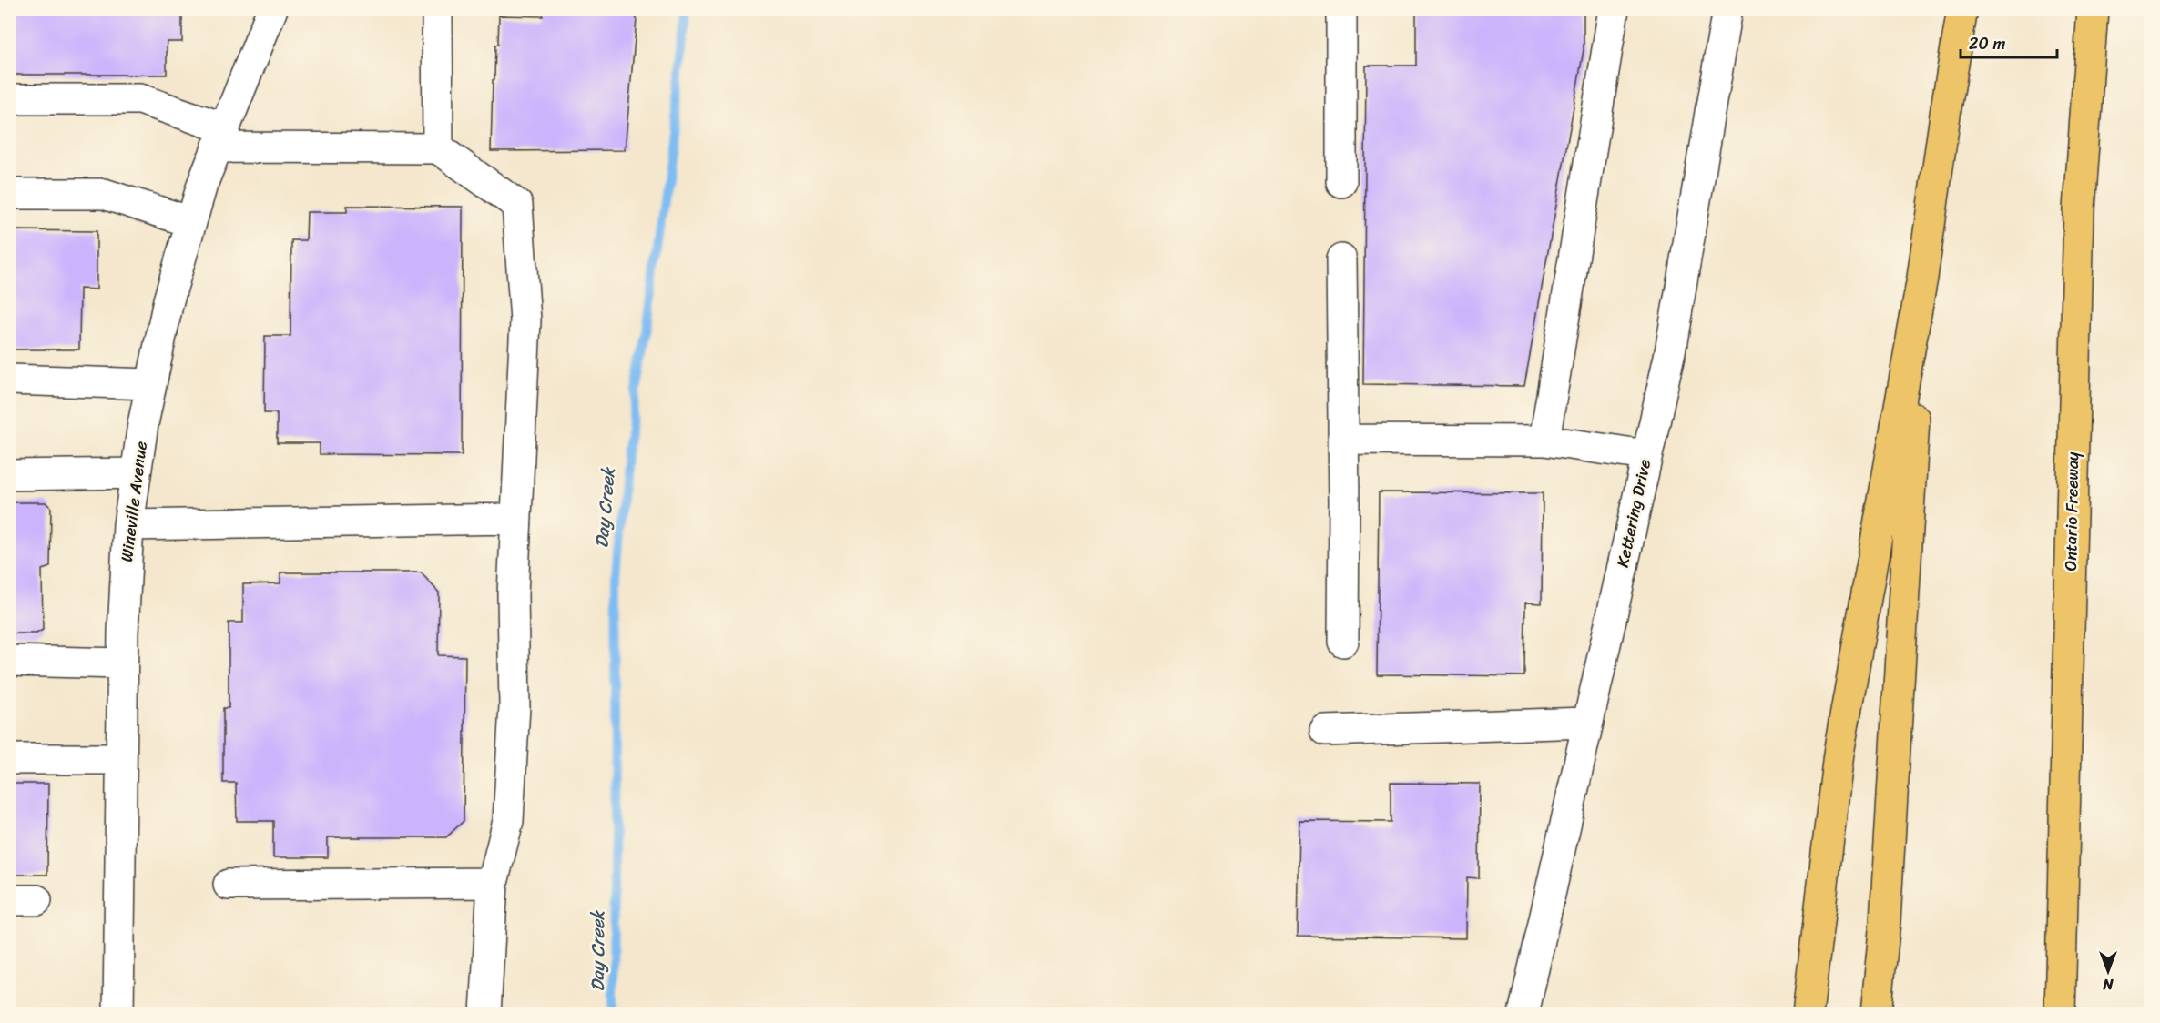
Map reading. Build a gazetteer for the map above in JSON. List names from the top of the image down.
{
  "streets": {
    "highway": ["Ontario Freeway"],
    "street": ["Wineville Avenue", "Kettering Drive"]
  },
  "water": ["Day Creek"],
  "scale_bar": "20 m",
  "north": "bottom"
}
